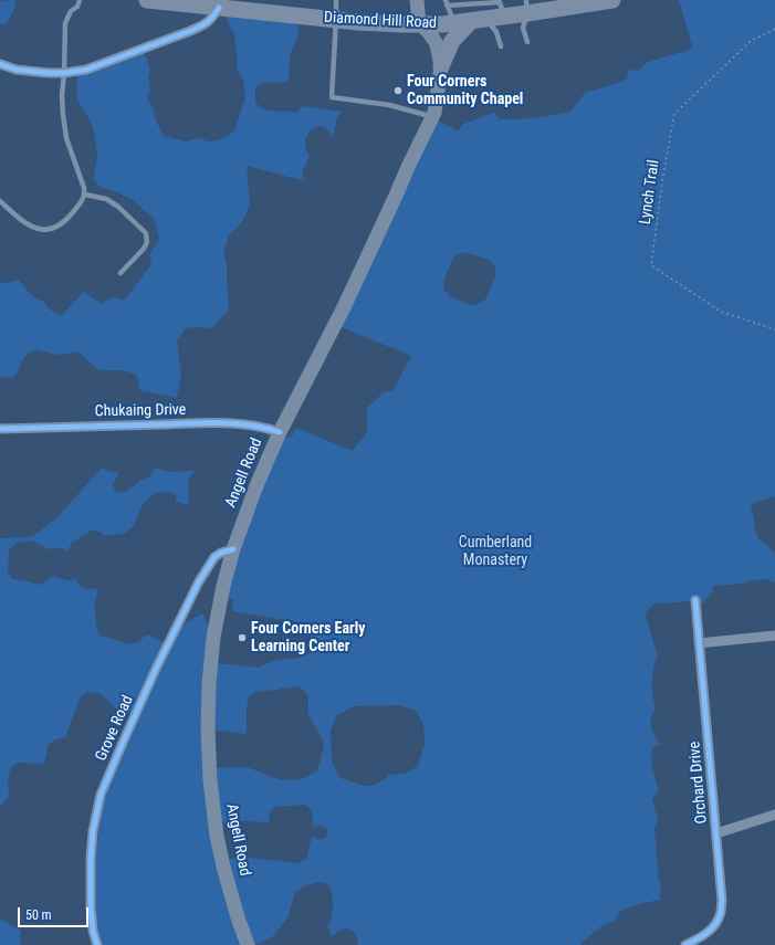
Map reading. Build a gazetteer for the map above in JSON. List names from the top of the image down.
{
  "streets": {
    "main road": ["Diamond Hill Road", "Angell Road"],
    "street": ["Chukaing Drive", "Grove Road", "Orchard Drive"],
    "path": ["Lynch Trail"]
  },
  "crossings": [
    ["Diamond Hill Road", "Angell Road"],
    ["Chukaing Drive", "Angell Road"],
    ["Angell Road", "Grove Road"]
  ],
  "parks": ["Cumberland Monastery"],
  "places": ["Four Corners Community Chapel", "Four Corners Early Learning Center"],
  "scale_bar": "50 m"
}
